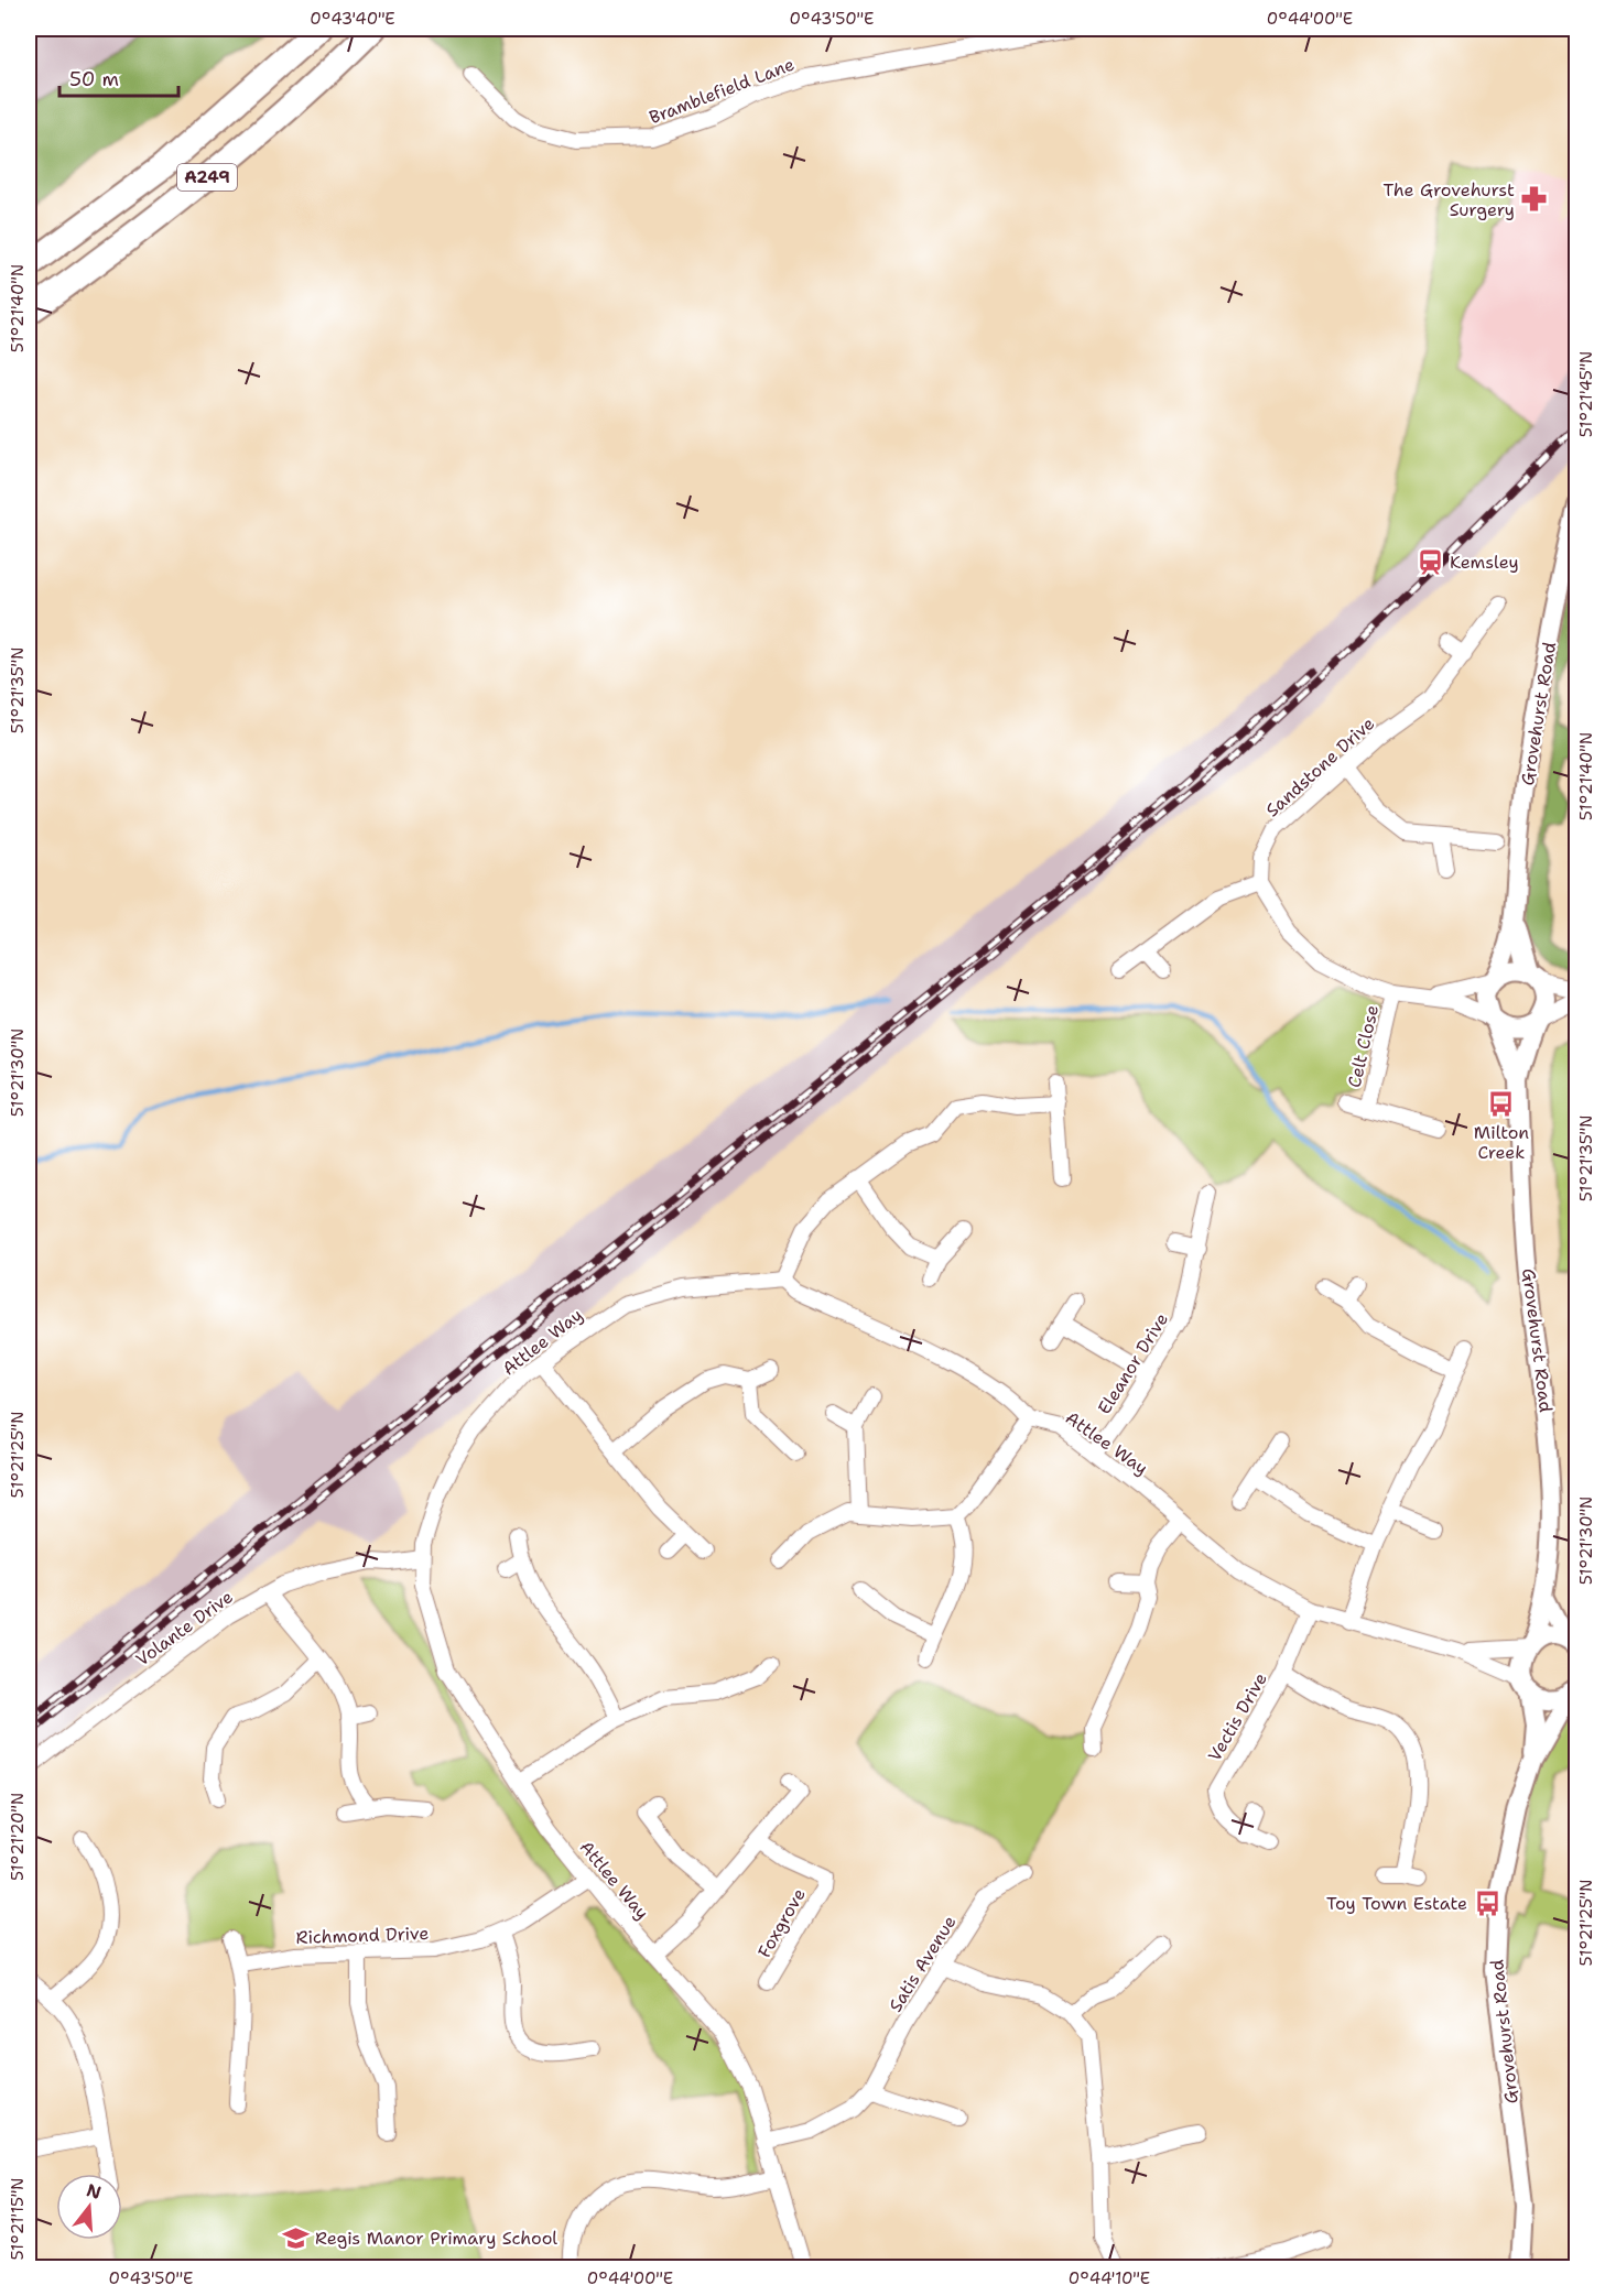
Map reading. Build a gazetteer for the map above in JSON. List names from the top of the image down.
{
  "streets": {
    "highway": ["A249"],
    "street": [
      "Bramblefield Lane",
      "Grovehurst Road",
      "Sandstone Drive",
      "Celt Close",
      "Attlee Way",
      "Eleanor Drive",
      "Volante Drive",
      "Vectis Drive",
      "Foxgrove",
      "Richmond Drive",
      "Satis Avenue"
    ]
  },
  "crossings": [
    ["Grovehurst Road", "Attlee Way"],
    ["Attlee Way", "Eleanor Drive"],
    ["Attlee Way", "Volante Drive"],
    ["Attlee Way", "Vectis Drive"],
    ["Attlee Way", "Richmond Drive"],
    ["Attlee Way", "Satis Avenue"]
  ],
  "places": {
    "pharmacy": ["The Grovehurst Surgery"],
    "station": ["Kemsley"],
    "bus stop": ["Milton Creek", "Toy Town Estate"],
    "school or university": ["Regis Manor Primary School"]
  },
  "scale_bar": "50 m",
  "north": "top",
  "coordinates": [
    "0°43'40\"E",
    "0°43'50\"E",
    "0°44'00\"E",
    "51°21'40\"N",
    "51°21'45\"N",
    "51°21'35\"N",
    "51°21'30\"N",
    "51°21'25\"N",
    "51°21'20\"N",
    "51°21'15\"N",
    "0°44'10\"E"
  ]
}
